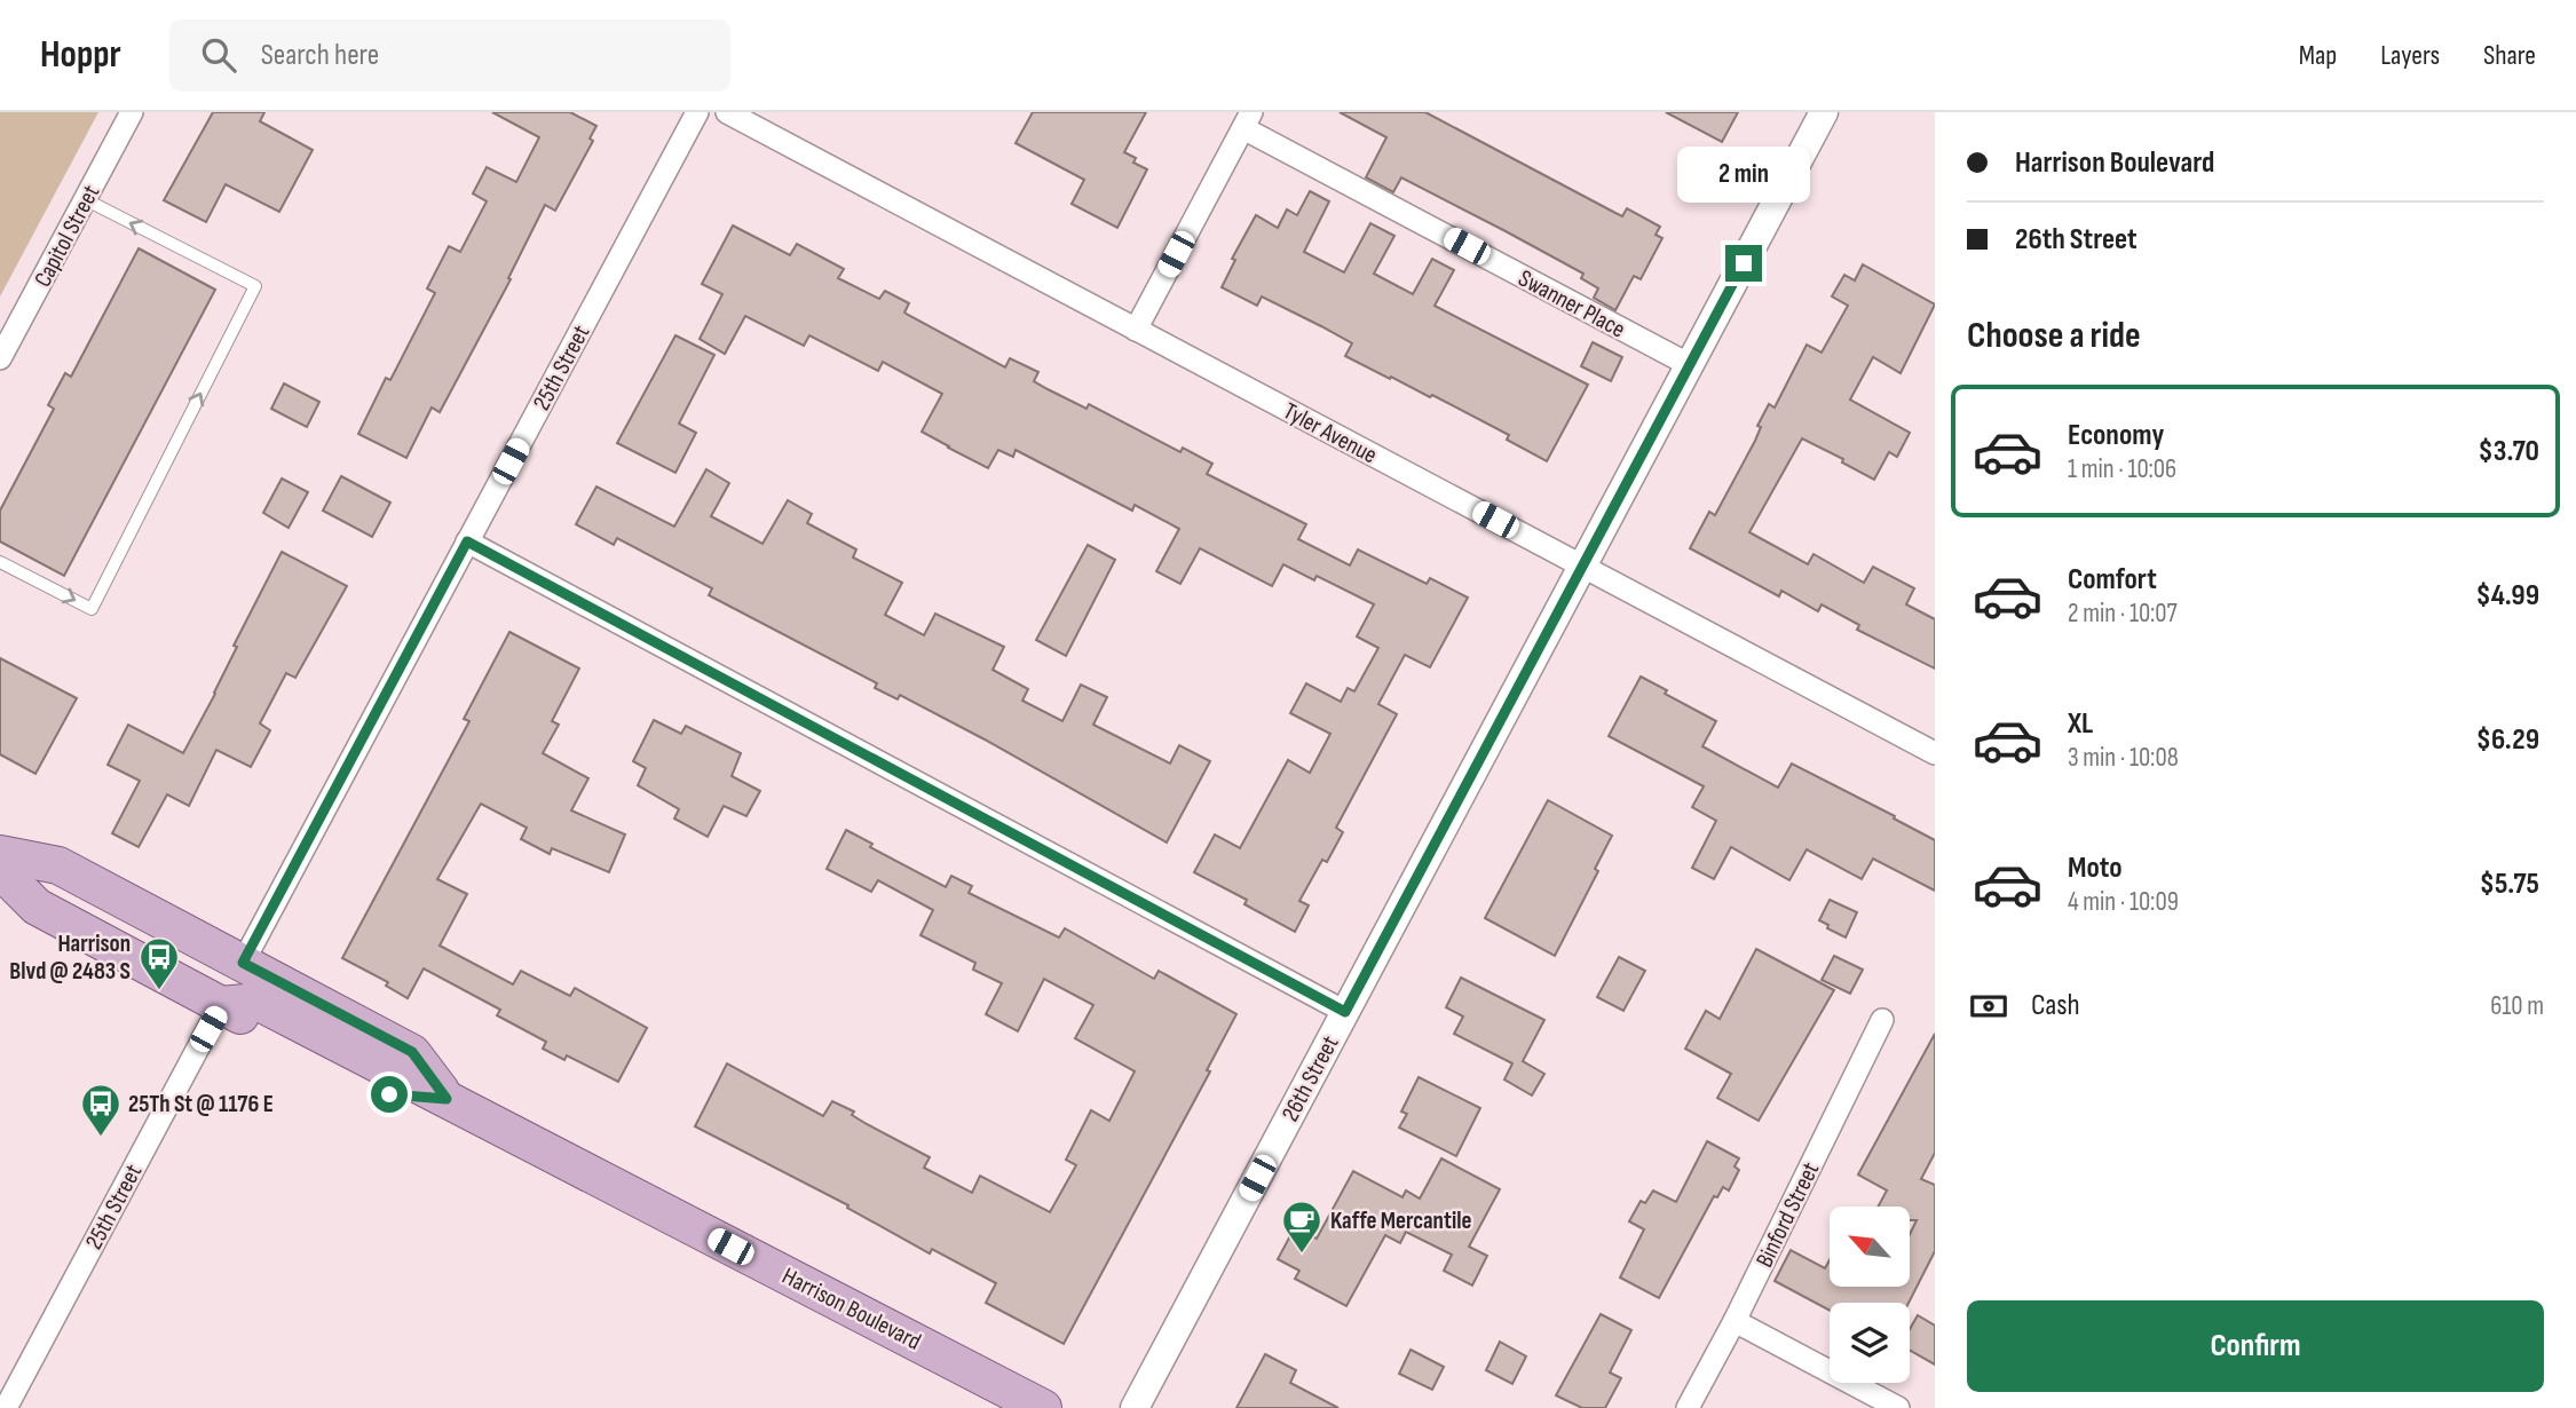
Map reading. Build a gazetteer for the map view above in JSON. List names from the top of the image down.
{
  "streets": {
    "main road": ["Harrison Boulevard"],
    "street": [
      "Capitol Street",
      "Swanner Place",
      "25th Street",
      "Tyler Avenue",
      "26th Street",
      "Binford Street"
    ]
  },
  "crossings": [
    ["Swanner Place", "26th Street"],
    ["25th Street", "Harrison Boulevard"],
    ["Tyler Avenue", "26th Street"]
  ],
  "places": {
    "bus stop": ["Harrison Blvd @ 2483 S", "25Th St @ 1176 E"],
    "cafe": ["Kaffe Mercantile"]
  },
  "north": "top left",
  "page": {
    "header": "Hoppr",
    "search": "Search here",
    "nav": ["Map", "Layers", "Share"],
    "banner": ["Harrison Boulevard", "26th Street"],
    "bubble": "2 min",
    "heading": "Choose a ride",
    "list": [
      {
        "name": "Economy",
        "note": "1 min · 10:06",
        "value": "$3.70"
      },
      {
        "name": "Comfort",
        "note": "2 min · 10:07",
        "value": "$4.99"
      },
      {
        "name": "XL",
        "note": "3 min · 10:08",
        "value": "$6.29"
      },
      {
        "name": "Moto",
        "note": "4 min · 10:09",
        "value": "$5.75"
      }
    ],
    "pay": ["Cash", "610 m"],
    "buttons": "Confirm"
  }
}
